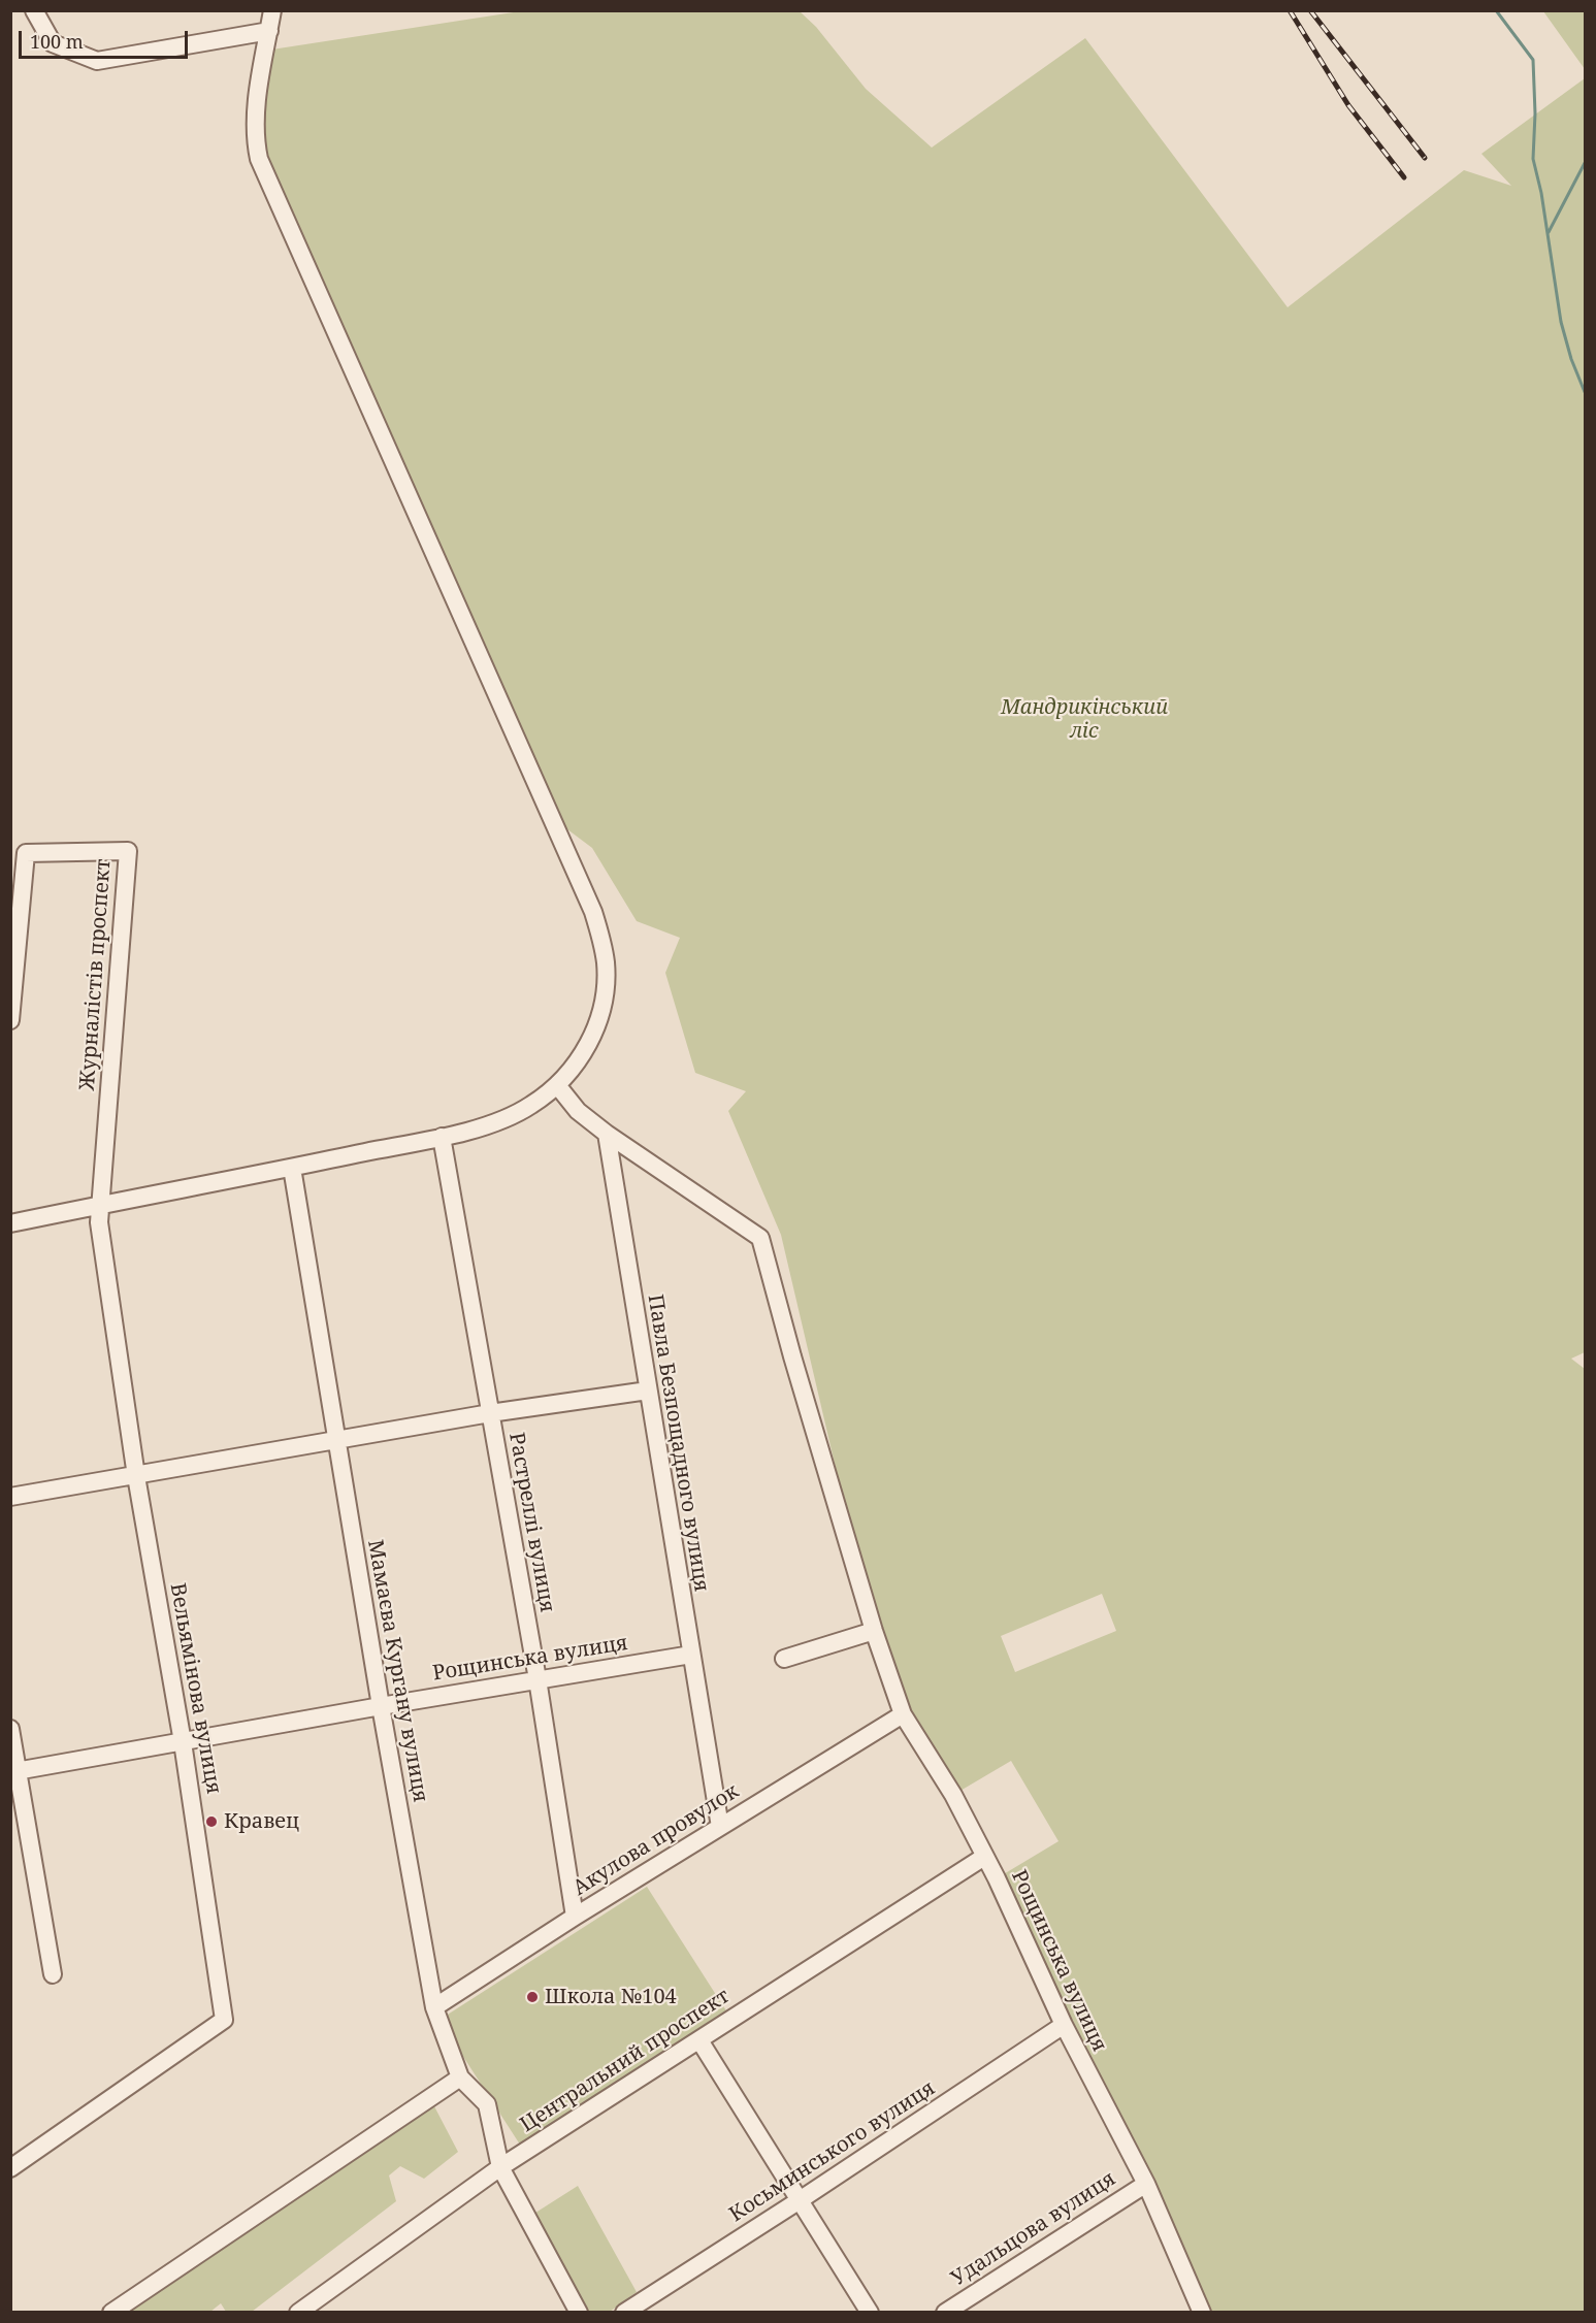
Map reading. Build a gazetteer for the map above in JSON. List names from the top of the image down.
{
  "streets": {
    "street": [
      "Журналістів проспект",
      "Павла Безпощадного вулиця",
      "Растреллі вулиця",
      "Рощинська вулиця",
      "Мамаєва Кургану вулиця",
      "Вельямінова вулиця",
      "Акулова провулок",
      "Центральний проспект",
      "Косьминського вулиця",
      "Удальцова вулиця"
    ]
  },
  "crossings": [
    ["Журналістів проспект", "Вельямінова вулиця"],
    ["Павла Безпощадного вулиця", "Рощинська вулиця"],
    ["Павла Безпощадного вулиця", "Акулова провулок"],
    ["Растреллі вулиця", "Рощинська вулиця"],
    ["Растреллі вулиця", "Акулова провулок"],
    ["Рощинська вулиця", "Мамаєва Кургану вулиця"],
    ["Рощинська вулиця", "Вельямінова вулиця"],
    ["Рощинська вулиця", "Акулова провулок"],
    ["Рощинська вулиця", "Центральний проспект"],
    ["Рощинська вулиця", "Косьминського вулиця"],
    ["Рощинська вулиця", "Удальцова вулиця"],
    ["Мамаєва Кургану вулиця", "Акулова провулок"],
    ["Мамаєва Кургану вулиця", "Центральний проспект"]
  ],
  "parks": ["Мандрикінський ліс"],
  "places": ["Кравец", "Школа №104"],
  "scale_bar": "100 m"
}
